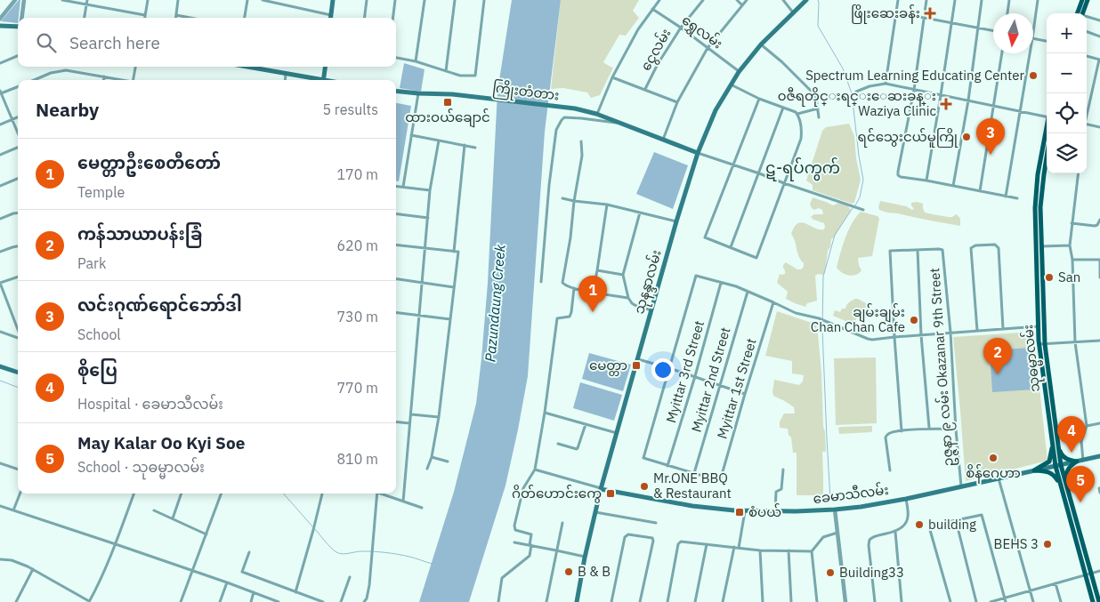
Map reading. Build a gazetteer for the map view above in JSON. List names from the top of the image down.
{
  "streets": {
    "main road": [
      "ကြိုးတံတား",
      "သုနန္ဒာလမ်း",
      "သုဓမ္မာလမ်း",
      "ခေမာသီလမ်း"
    ],
    "street": [
      "ရွှေလမ်း",
      "ငွေလမ်း",
      "ဥဇ္ဇနာ ၉ လမ်း Okazanar 9th Street",
      "Myittar 3rd Street",
      "Myittar 2nd Street",
      "Myittar 1st Street"
    ]
  },
  "crossings": [
    ["ရွှေလမ်း", "ငွေလမ်း"],
    ["ရွှေလမ်း", "သုနန္ဒာလမ်း"],
    ["ကြိုးတံတား", "သုနန္ဒာလမ်း"],
    ["သုနန္ဒာလမ်း", "ခေမာသီလမ်း"],
    ["သုဓမ္မာလမ်း", "ခေမာသီလမ်း"],
    ["ဥဇ္ဇနာ ၉ လမ်း Okazanar 9th Street", "ခေမာသီလမ်း"],
    ["Myittar 2nd Street", "Myittar 1st Street"]
  ],
  "districts": ["ဋ-ရပ်ကွက်"],
  "water": ["Pazundaung Creek"],
  "places": {
    "health": ["ဖြိုးဆေးခန်း", "၀ဇီရတိုင္းရင္းေဆးခန္း Waziya Clinic"],
    "other": [
      "Spectrum Learning Educating Center",
      "ရင်သွေးငယ်မူကြို",
      "San",
      "ချမ်းချမ်း Chan Chan Cafe",
      "စိန်ဂေဟာ",
      "Mr.ONE BBQ & Restaurant",
      "building",
      "BEHS 3",
      "B & B",
      "Building33"
    ],
    "transit": [
      "ထားဝယ်ချောင်",
      "မေတ္တာ",
      "ဂိတ်ဟောင်းကွေ",
      "စံပယ်"
    ]
  },
  "north": "bottom",
  "page": {
    "map_buttons": ["+", "−"],
    "search": "Search here",
    "heading": ["Nearby", "5 results"],
    "pins": [
      "3",
      "1",
      "2",
      "4",
      "5"
    ],
    "list": [
      {
        "mark": "1",
        "name": "မေတ္တာဦးစေတီတော်",
        "note": "Temple",
        "value": "170 m"
      },
      {
        "mark": "2",
        "name": "ကန်သာယာပန်းခြံ",
        "note": "Park",
        "value": "620 m"
      },
      {
        "mark": "3",
        "name": "လင်းဂုဏ်ရောင်ဘော်ဒါ",
        "note": "School",
        "value": "730 m"
      },
      {
        "mark": "4",
        "name": "စိုပြေ",
        "note": "Hospital · ခေမာသီလမ်း",
        "value": "770 m"
      },
      {
        "mark": "5",
        "name": "May Kalar Oo Kyi Soe",
        "note": "School · သုဓမ္မာလမ်း",
        "value": "810 m"
      }
    ]
  }
}
